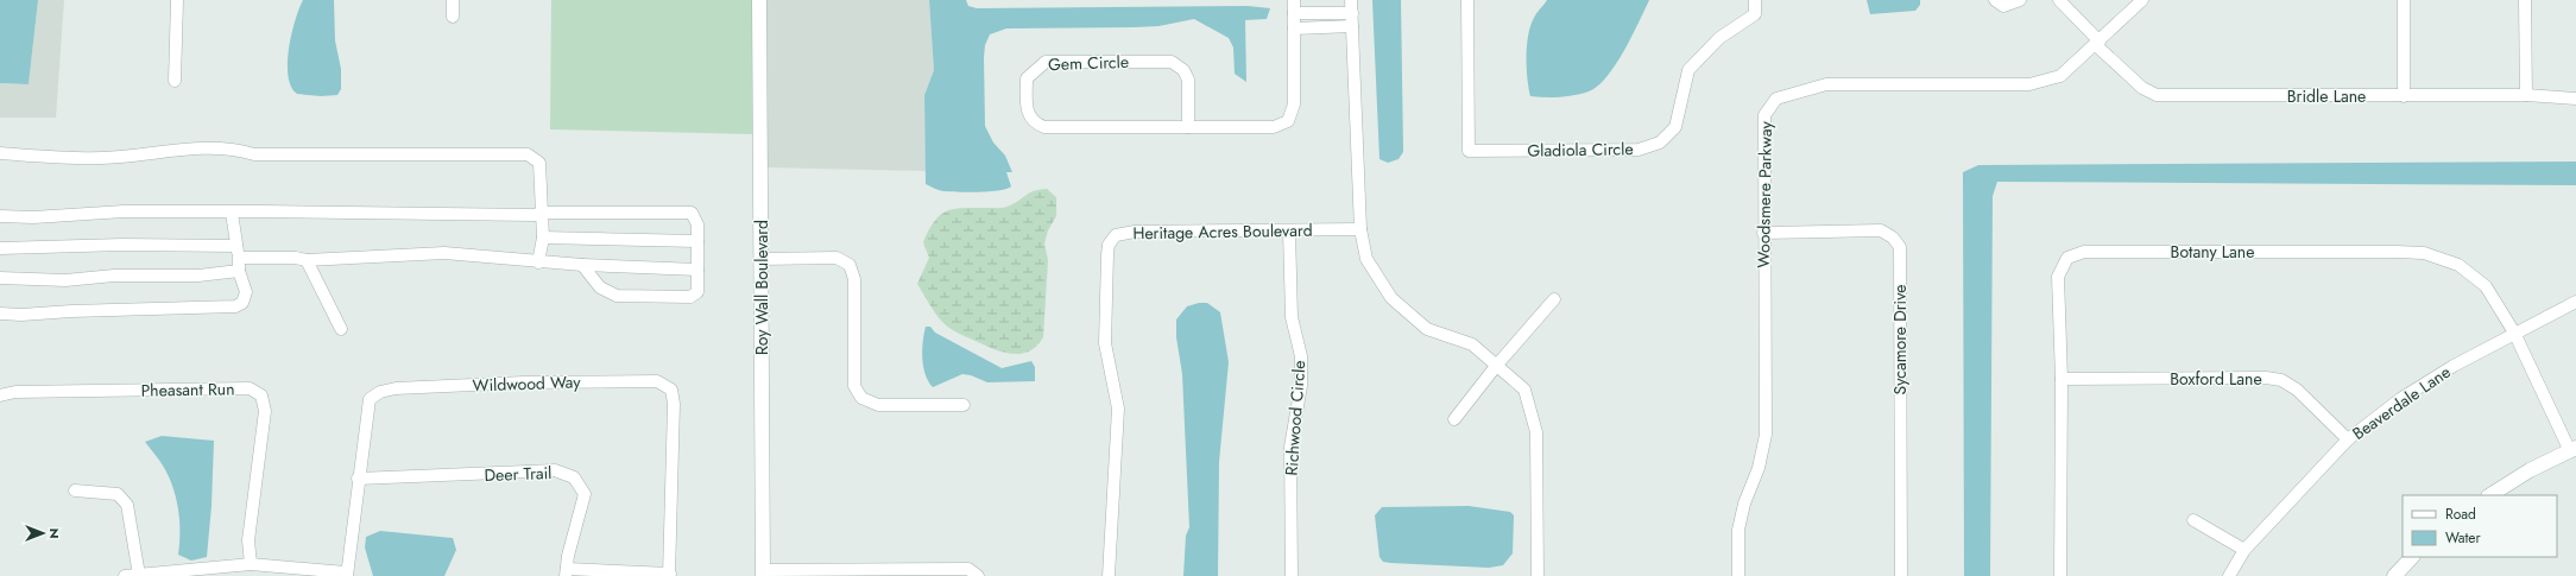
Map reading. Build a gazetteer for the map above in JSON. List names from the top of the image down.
{
  "streets": {
    "street": [
      "Gem Circle",
      "Bridle Lane",
      "Gladiola Circle",
      "Woodsmere Parkway",
      "Heritage Acres Boulevard",
      "Botany Lane",
      "Roy Wall Boulevard",
      "Sycamore Drive",
      "Boxford Lane",
      "Wildwood Way",
      "Pheasant Run",
      "Beaverdale Lane",
      "Richwood Circle",
      "Deer Trail"
    ]
  },
  "crossings": [
    ["Bridle Lane", "Woodsmere Parkway"],
    ["Woodsmere Parkway", "Sycamore Drive"],
    ["Heritage Acres Boulevard", "Richwood Circle"],
    ["Botany Lane", "Boxford Lane"],
    ["Botany Lane", "Beaverdale Lane"],
    ["Boxford Lane", "Beaverdale Lane"],
    ["Wildwood Way", "Deer Trail"]
  ],
  "legend": ["Road", "Water"],
  "north": "right"
}
